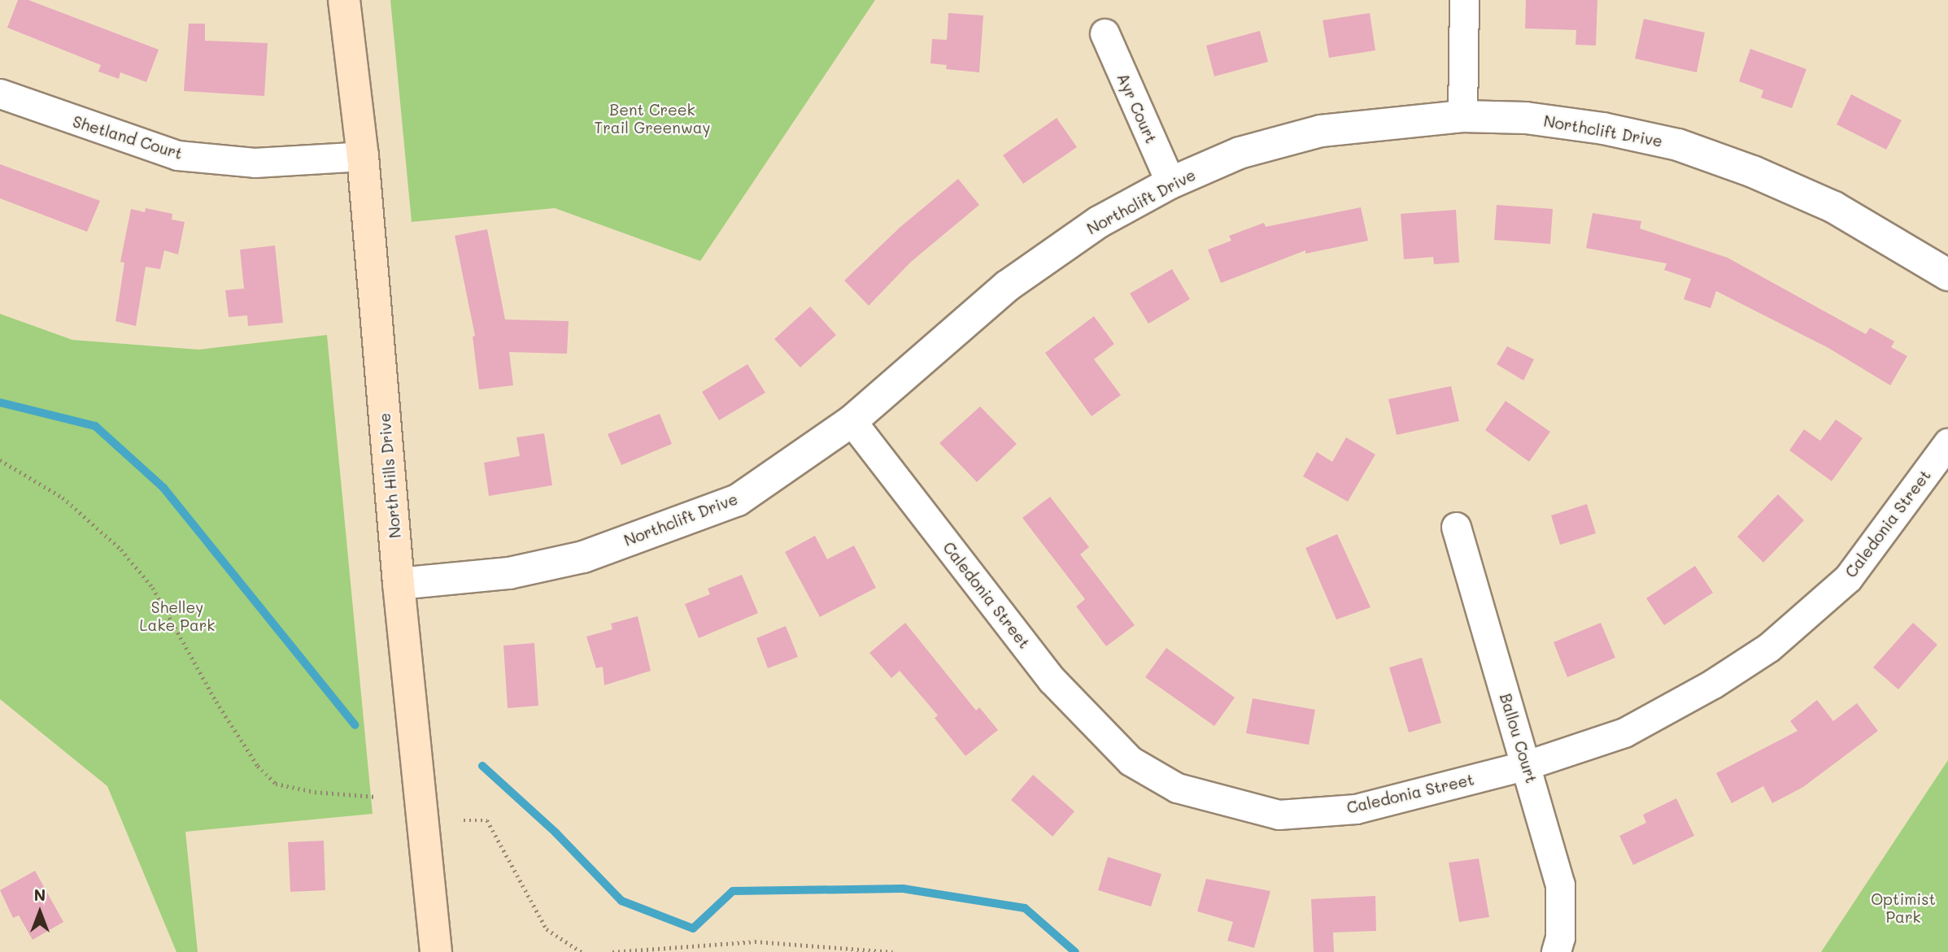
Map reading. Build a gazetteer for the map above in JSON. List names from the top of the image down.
{
  "streets": {
    "main road": ["North Hills Drive"],
    "street": [
      "Ayr Court",
      "Northclift Drive",
      "Shetland Court",
      "Caledonia Street",
      "Ballou Court"
    ]
  },
  "crossings": [
    ["Ayr Court", "Northclift Drive"],
    ["Northclift Drive", "North Hills Drive"],
    ["Northclift Drive", "Caledonia Street"],
    ["Shetland Court", "North Hills Drive"],
    ["Caledonia Street", "Ballou Court"]
  ],
  "parks": ["Bent Creek Trail Greenway", "Shelley Lake Park", "Optimist Park"],
  "north": "top"
}
